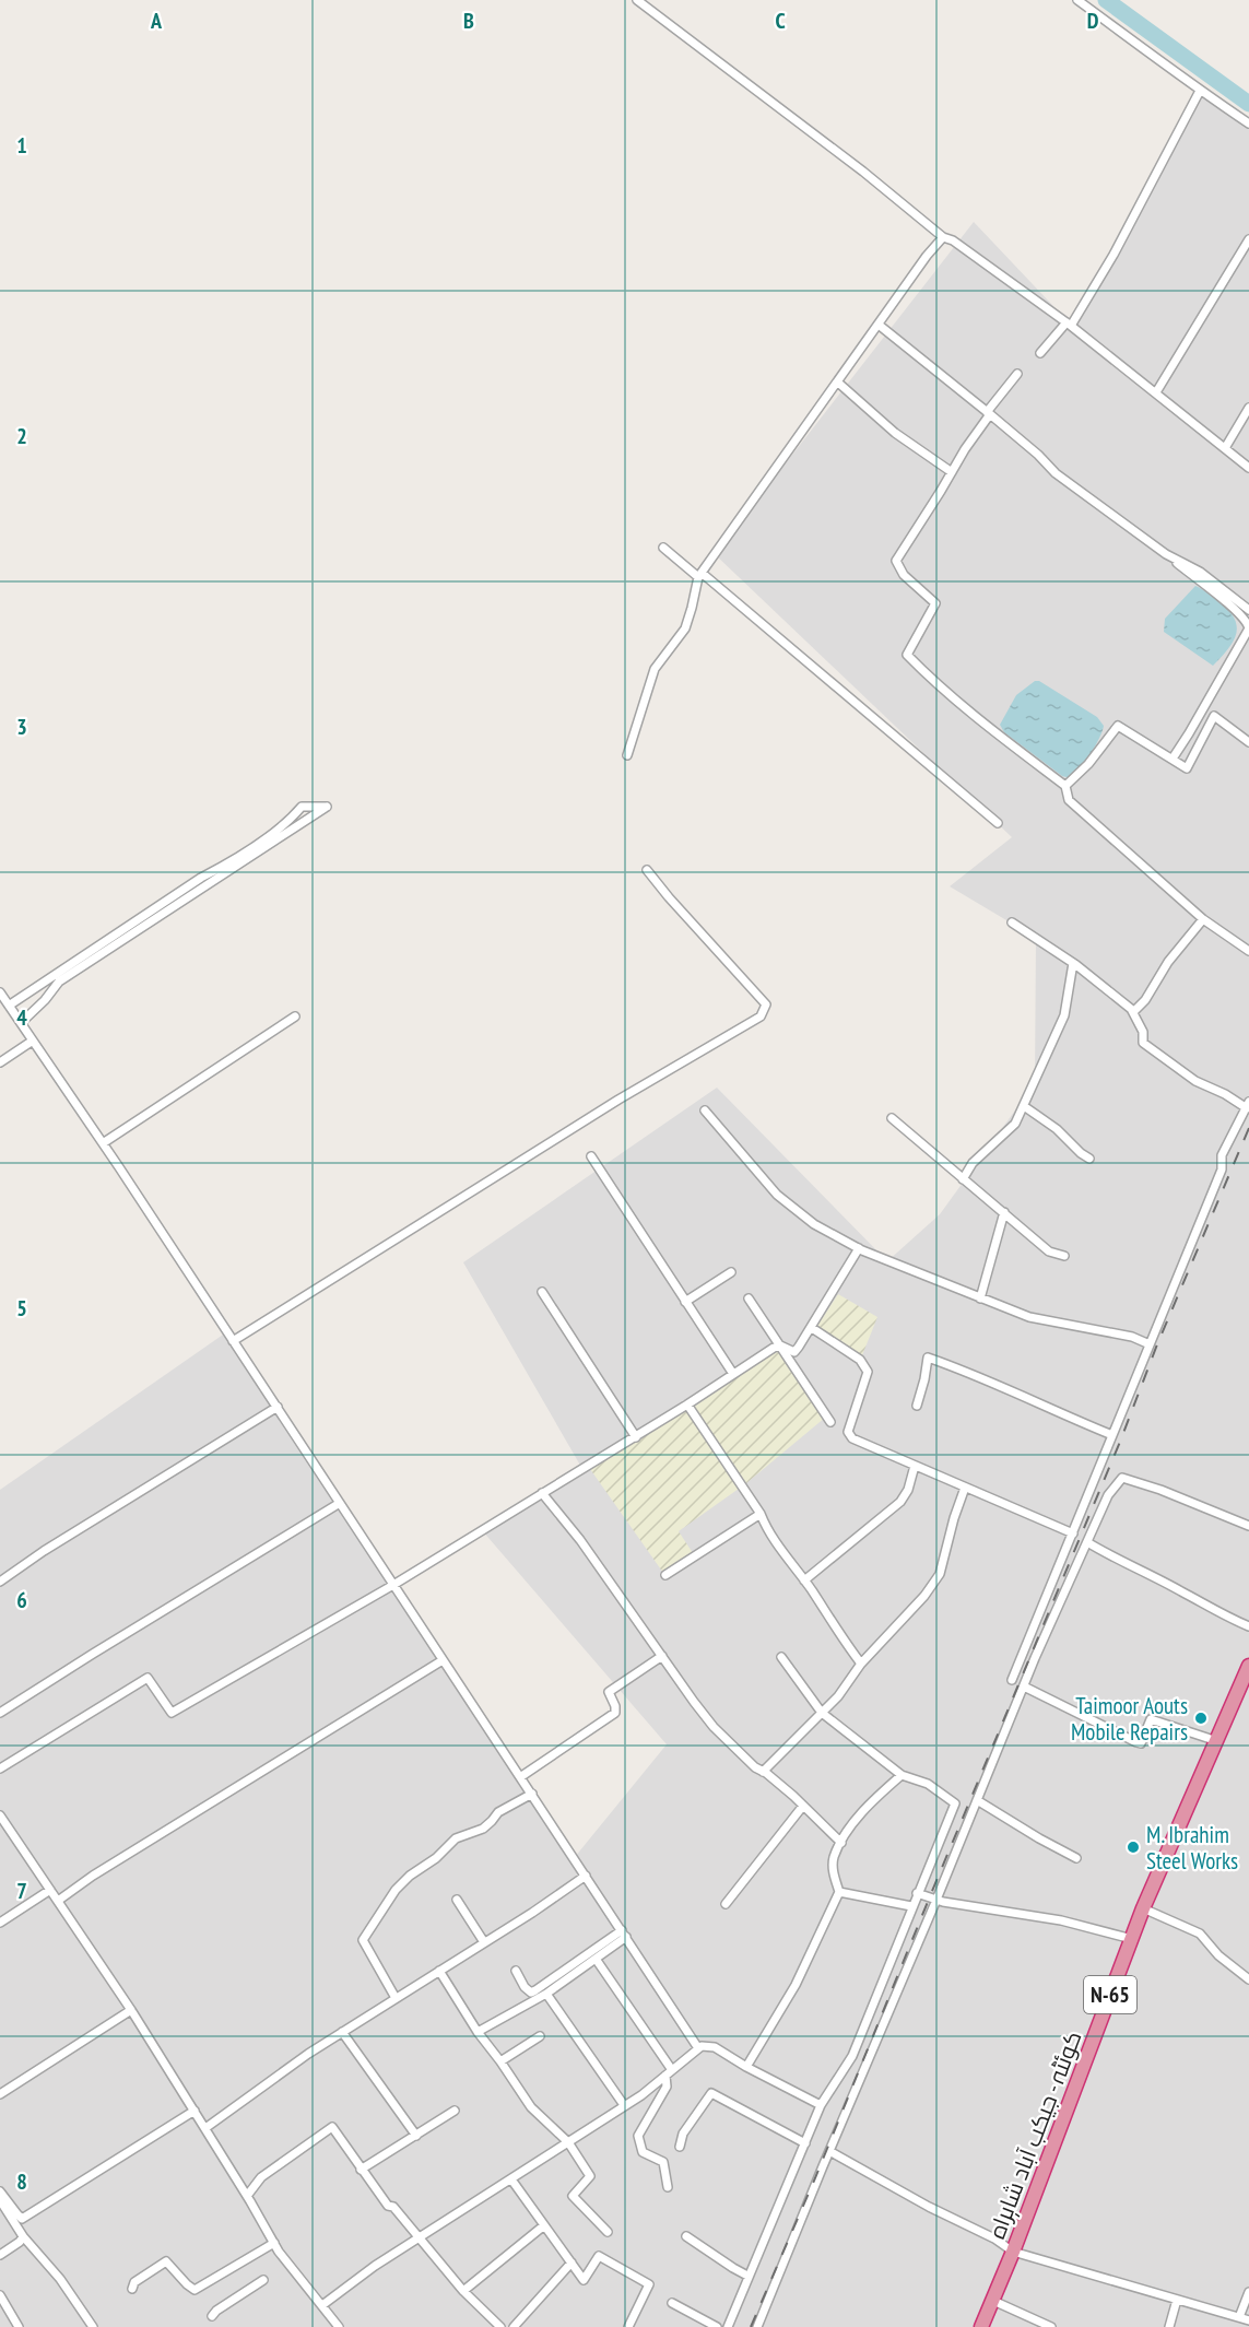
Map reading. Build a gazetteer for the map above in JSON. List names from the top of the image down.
{
  "streets": {
    "highway": ["N-65", "کوئٹہ - جیکب آباد شاہراہ"]
  },
  "places": ["Taimoor Aouts Mobile Repairs", "M. Ibrahim Steel Works"],
  "grid": {
    "columns": [
      "A",
      "B",
      "C",
      "D"
    ],
    "rows": [
      "1",
      "2",
      "3",
      "4",
      "5",
      "6",
      "7",
      "8"
    ]
  }
}
